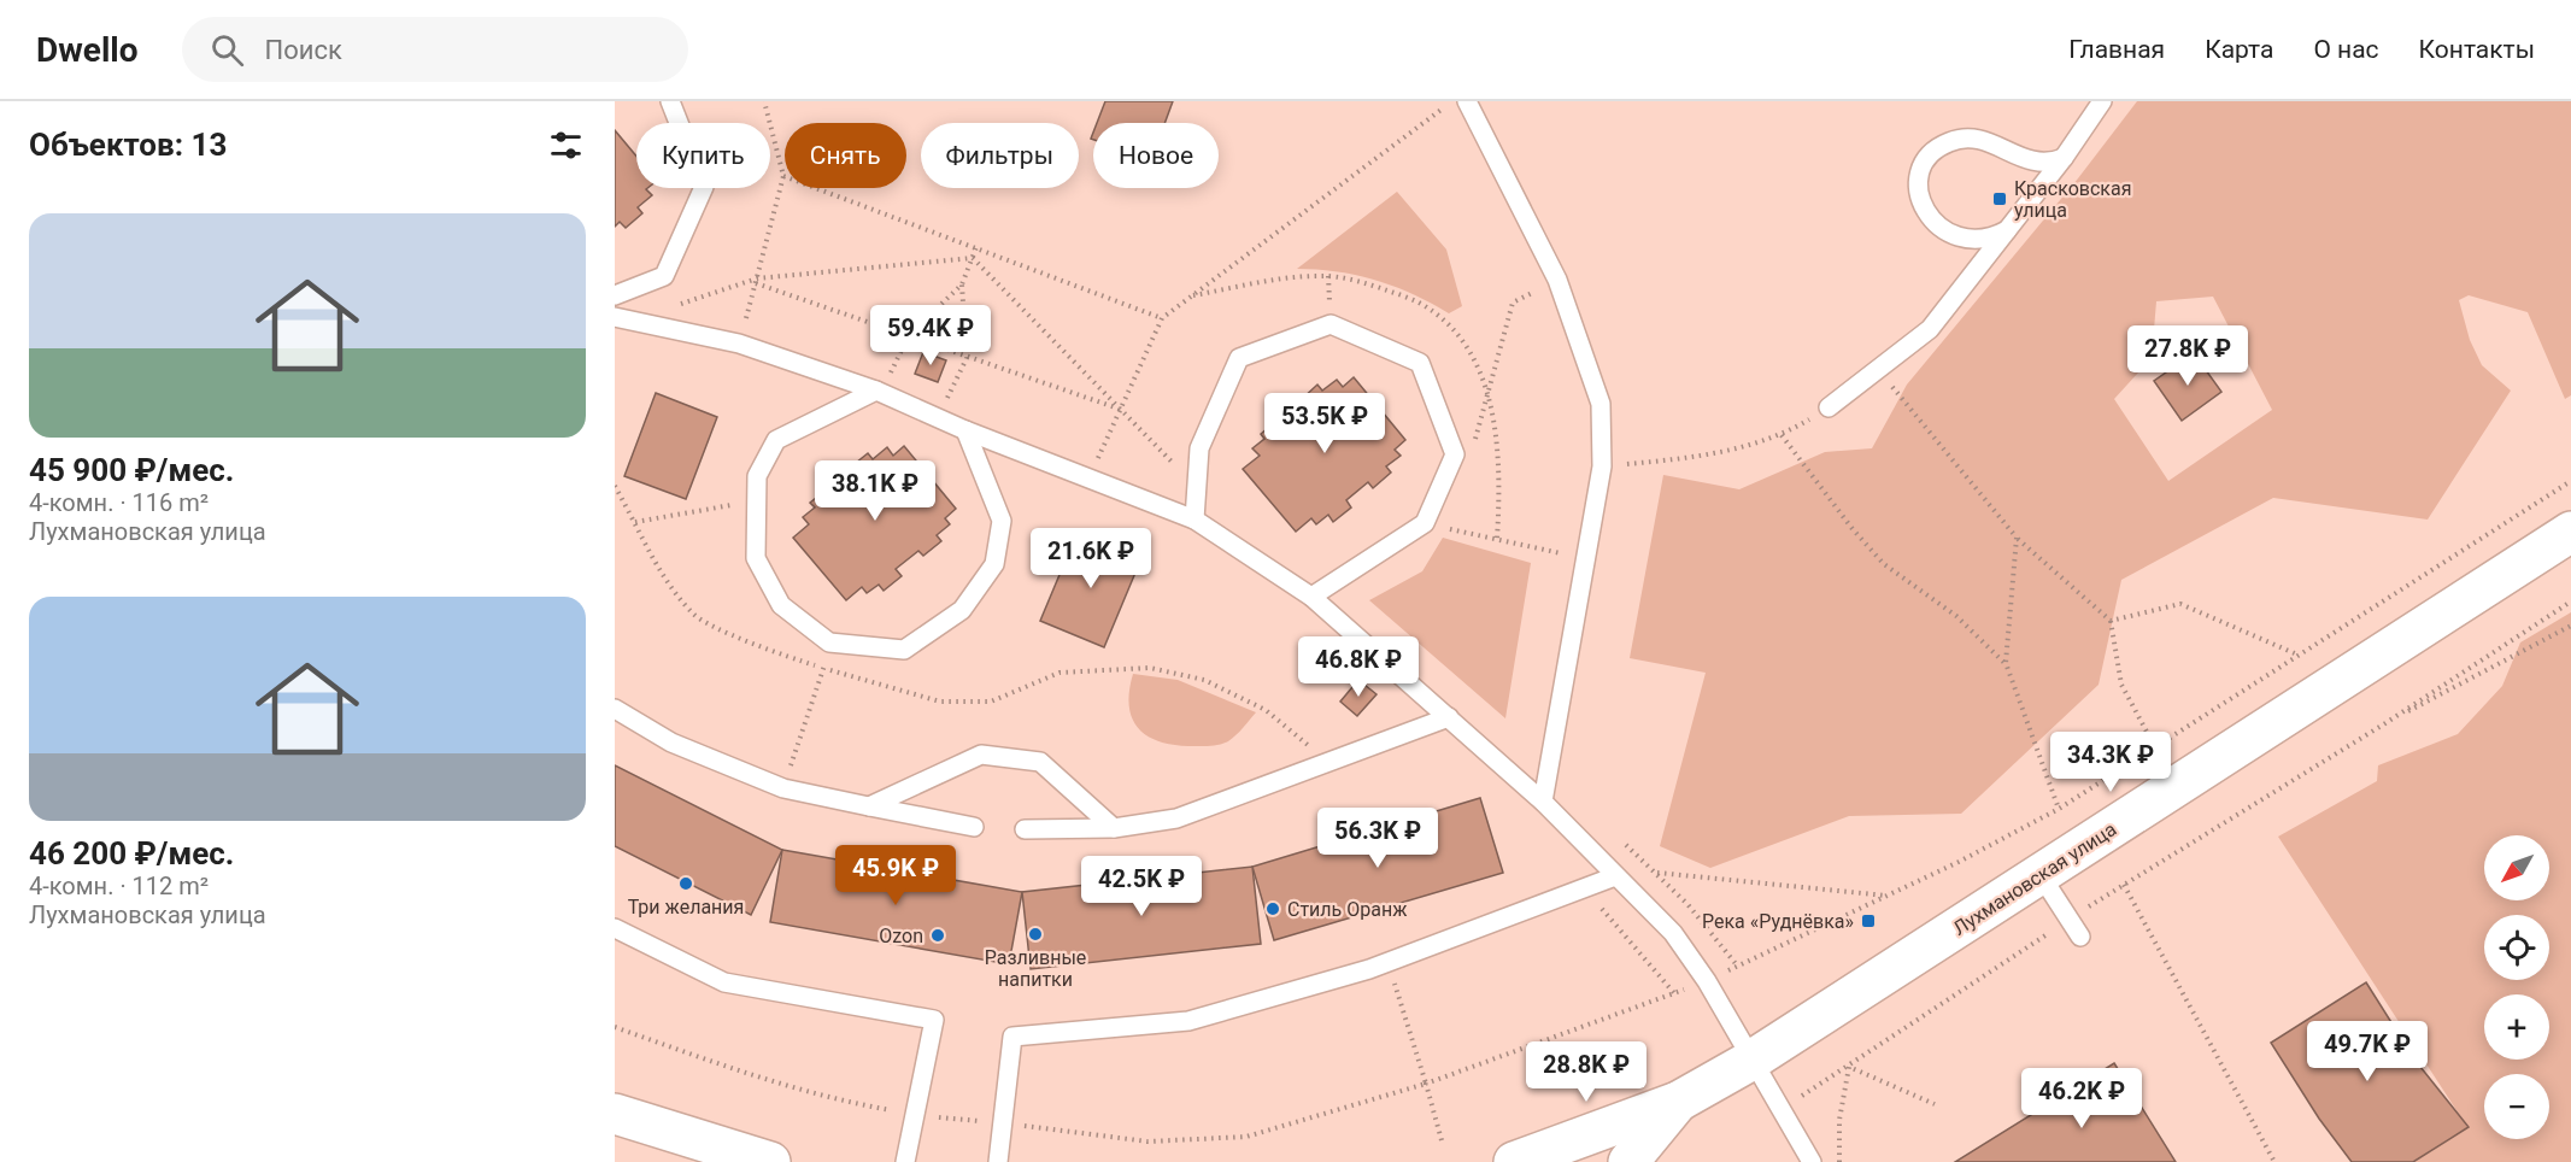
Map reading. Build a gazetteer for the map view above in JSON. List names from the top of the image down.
{
  "streets": {
    "street": ["Лухмановская улица"]
  },
  "places": {
    "transit": ["Красковская улица", "Река «Руднёвка»"],
    "other": [
      "Три желания",
      "Стиль Оранж",
      "Разливные напитки",
      "Ozon"
    ]
  },
  "north": "bottom left",
  "page": {
    "header": "Dwello",
    "search": "Поиск",
    "nav": [
      "Главная",
      "Карта",
      "О нас",
      "Контакты"
    ],
    "heading": "Объектов: 13",
    "chip": [
      "Купить",
      "Снять",
      "Фильтры",
      "Новое"
    ],
    "list": [
      {
        "name": "45 900 ₽/мес.",
        "note": "4-комн. · 116 m² · Лухмановская улица"
      },
      {
        "name": "46 200 ₽/мес.",
        "note": "4-комн. · 112 m² · Лухмановская улица"
      }
    ],
    "price": [
      "59.4K ₽",
      "27.8K ₽",
      "53.5K ₽",
      "38.1K ₽",
      "21.6K ₽",
      "46.8K ₽",
      "34.3K ₽",
      "56.3K ₽",
      "45.9K ₽",
      "42.5K ₽",
      "49.7K ₽",
      "28.8K ₽",
      "46.2K ₽"
    ],
    "map_buttons": ["+", "−"]
  }
}
